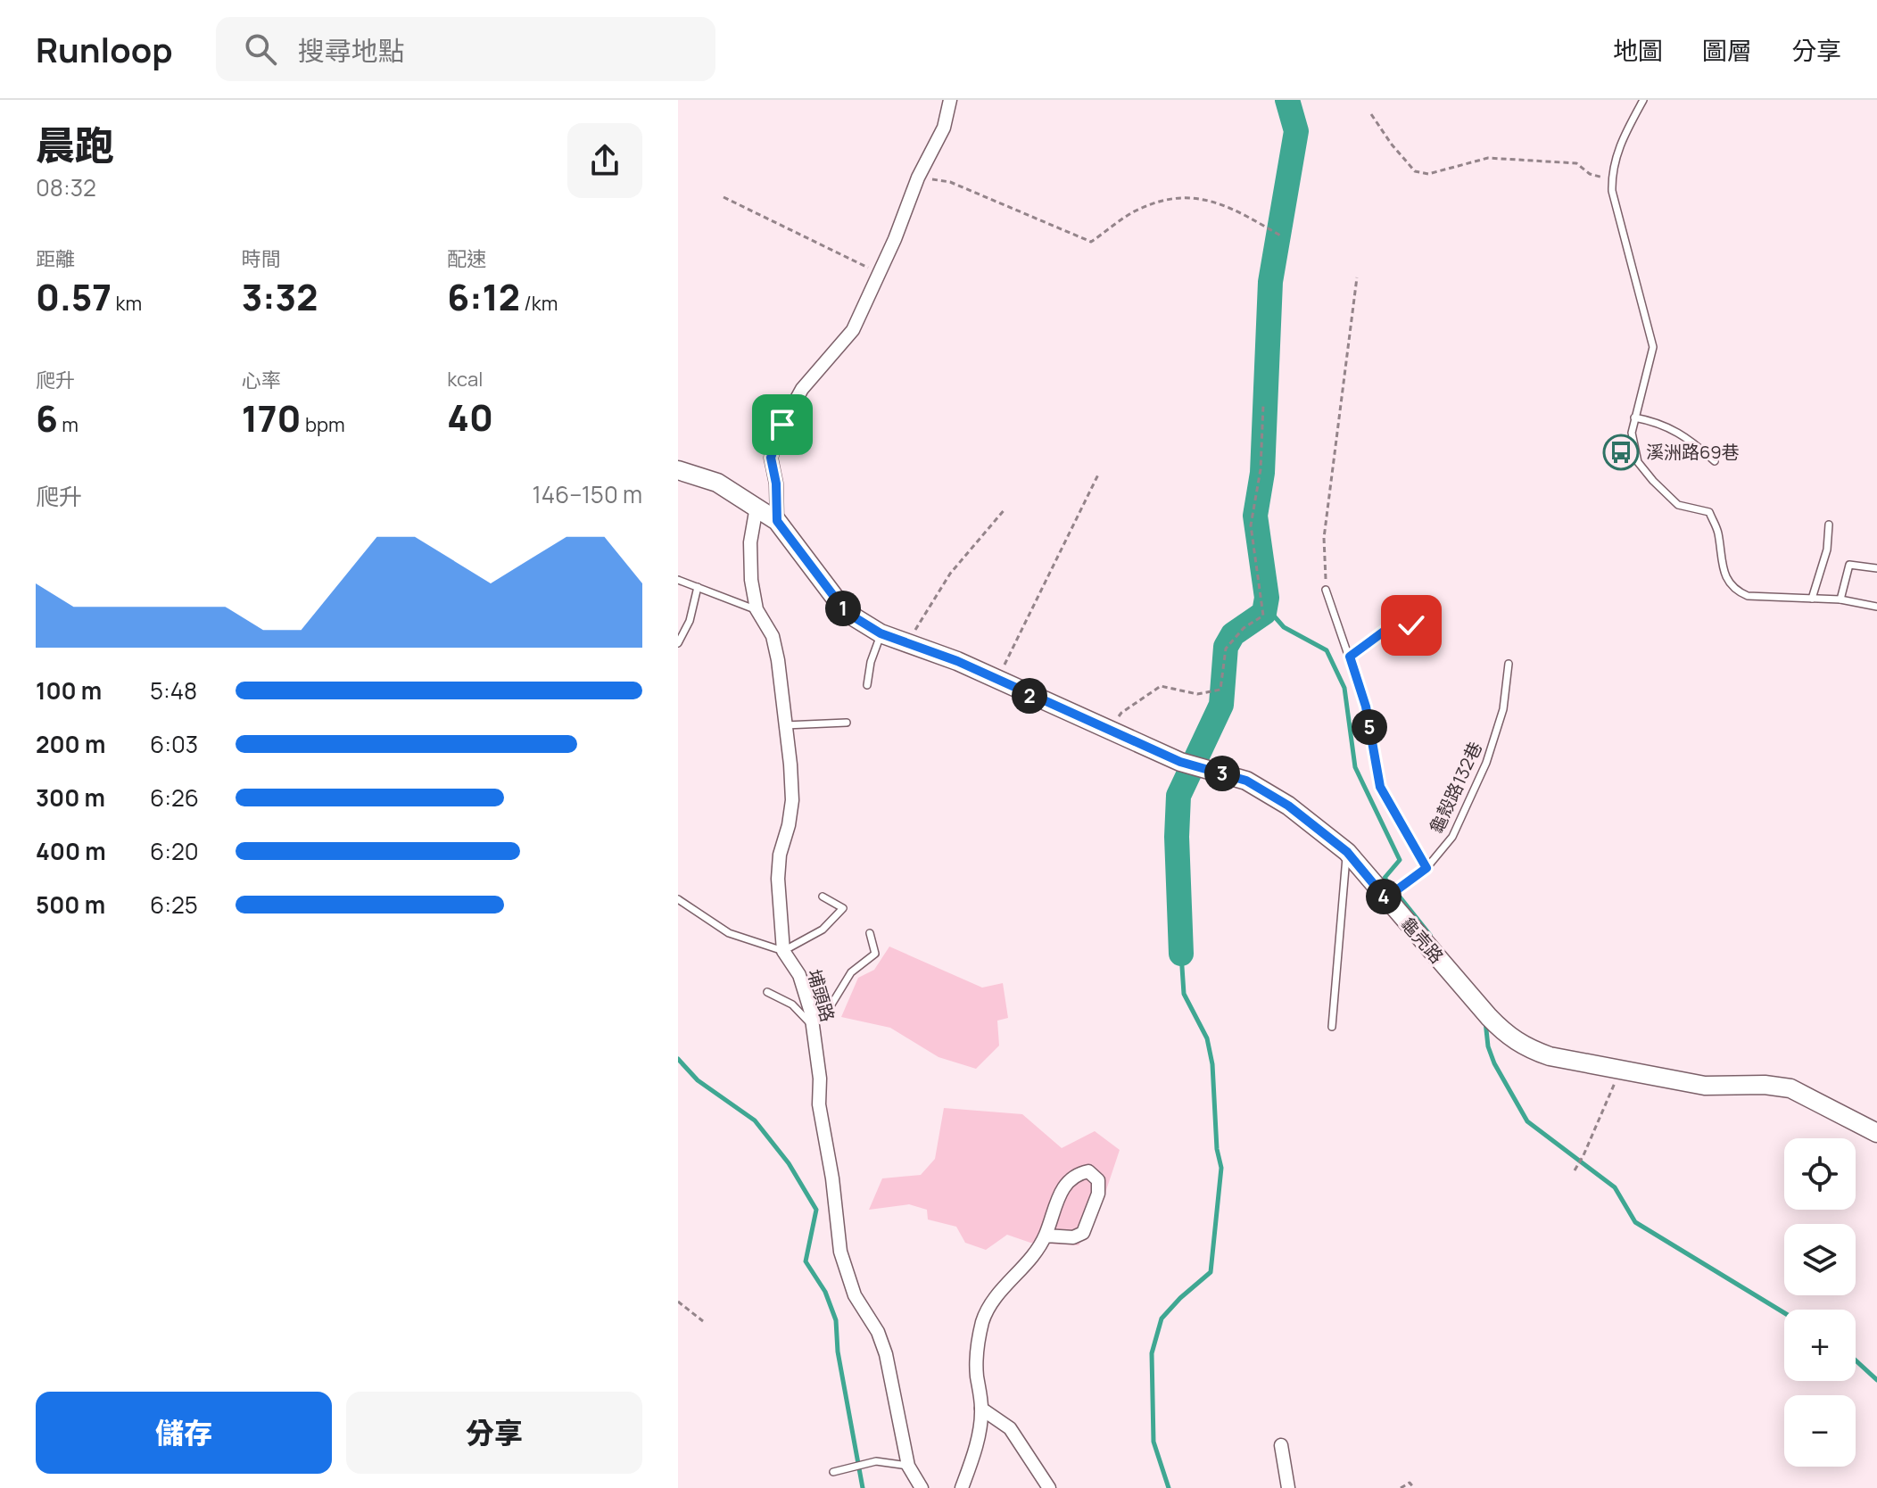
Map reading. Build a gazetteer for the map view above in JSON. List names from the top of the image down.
{
  "streets": {
    "street": ["龜壳路", "埔頭路"],
    "lane": ["龜殼路132巷"]
  },
  "crossings": [
    ["龜殼路132巷", "龜壳路"],
    ["龜壳路", "埔頭路"]
  ],
  "places": {
    "bus stop": ["溪洲路69巷"]
  },
  "page": {
    "header": "Runloop",
    "search": "搜尋地點",
    "nav": ["地圖", "圖層", "分享"],
    "heading": ["晨跑", "08:32"],
    "stats": [
      ["距離", "0.57 km"],
      ["時間", "3:32"],
      ["配速", "6:12 /km"],
      ["爬升", "6 m"],
      ["心率", "170 bpm"],
      ["kcal", "40"]
    ],
    "chart": ["爬升", "146–150 m"],
    "pins": [
      "1",
      "2",
      "5",
      "3",
      "4"
    ],
    "list": [
      {
        "name": "100 m",
        "note": "5:48"
      },
      {
        "name": "200 m",
        "note": "6:03"
      },
      {
        "name": "300 m",
        "note": "6:26"
      },
      {
        "name": "400 m",
        "note": "6:20"
      },
      {
        "name": "500 m",
        "note": "6:25"
      }
    ],
    "map_buttons": ["+", "−"],
    "buttons": ["儲存", "分享"]
  }
}
